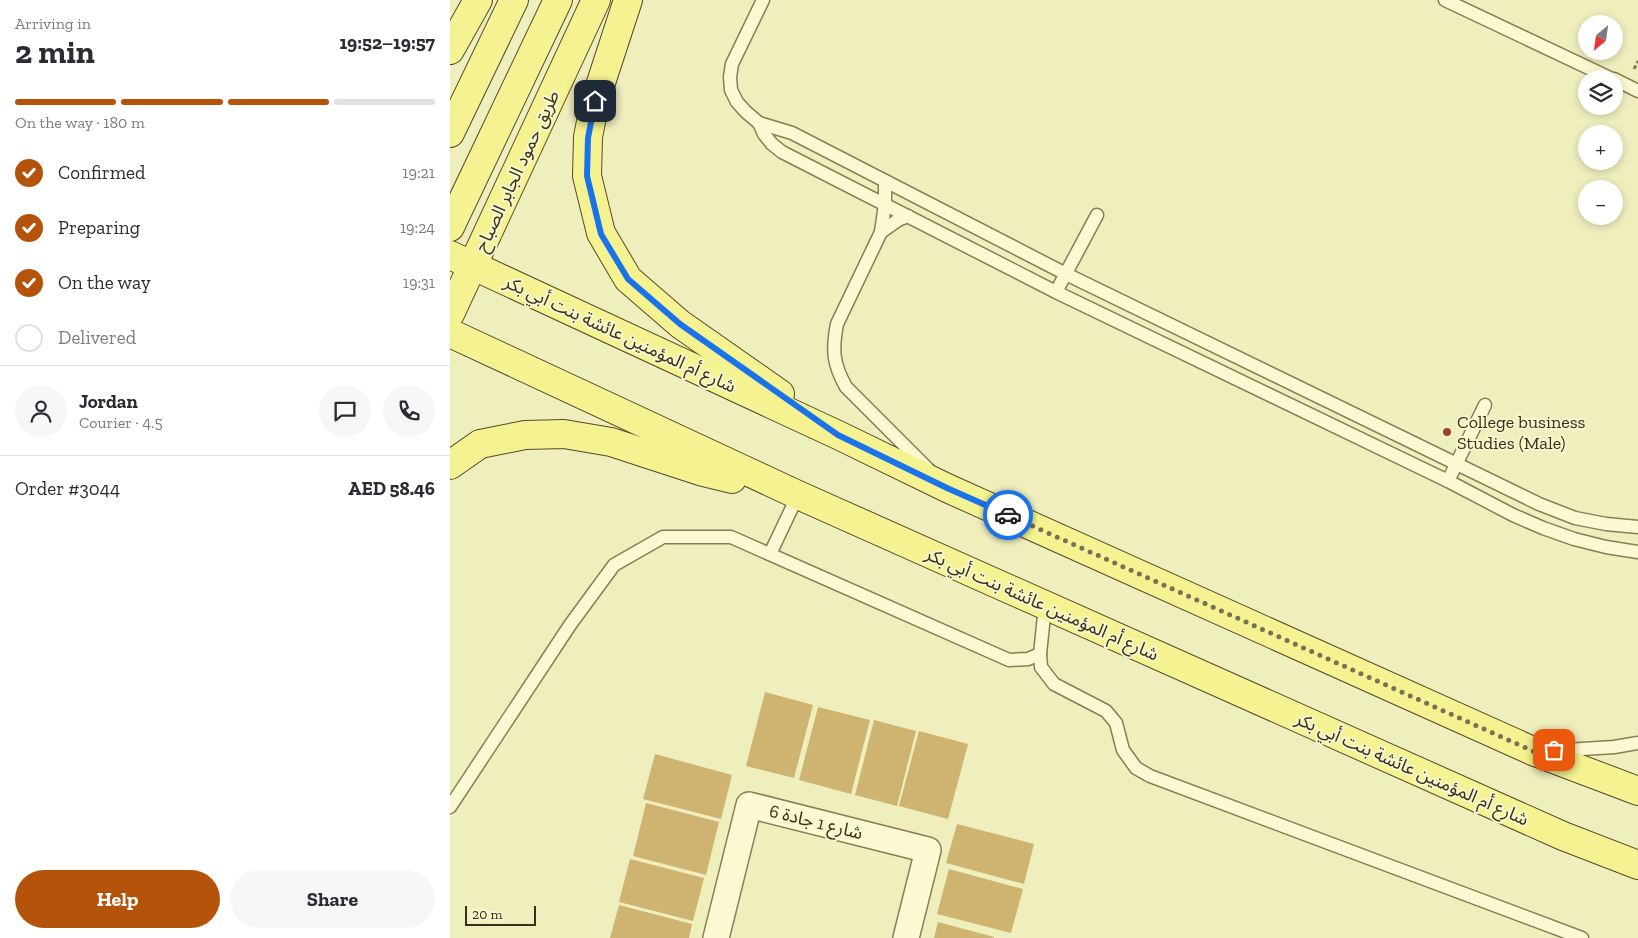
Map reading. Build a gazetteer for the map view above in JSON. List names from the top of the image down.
{
  "streets": {
    "main road": ["طريق حمود الجابر الصباح", "شارع أم المؤمنين عائشة بنت أبي بكر"],
    "street": ["شارع 1 جادة 6"]
  },
  "crossings": [
    ["طريق حمود الجابر الصباح", "شارع أم المؤمنين عائشة بنت أبي بكر"]
  ],
  "places": ["College business Studies (Male)"],
  "scale_bar": "20 m",
  "north": "bottom left",
  "page": {
    "heading": ["2 min", "Arriving in", "19:52–19:57"],
    "panel": [
      "Jordan",
      "Courier · 4.5",
      "Order #3044",
      "AED 58.46"
    ],
    "map_buttons": ["+", "−"],
    "bar": "On the way · 180 m",
    "list": [
      ["Confirmed", "19:21"],
      ["Preparing", "19:24"],
      ["On the way", "19:31"],
      "Delivered"
    ],
    "buttons": ["Help", "Share"],
    "scale": "20 m"
  }
}
